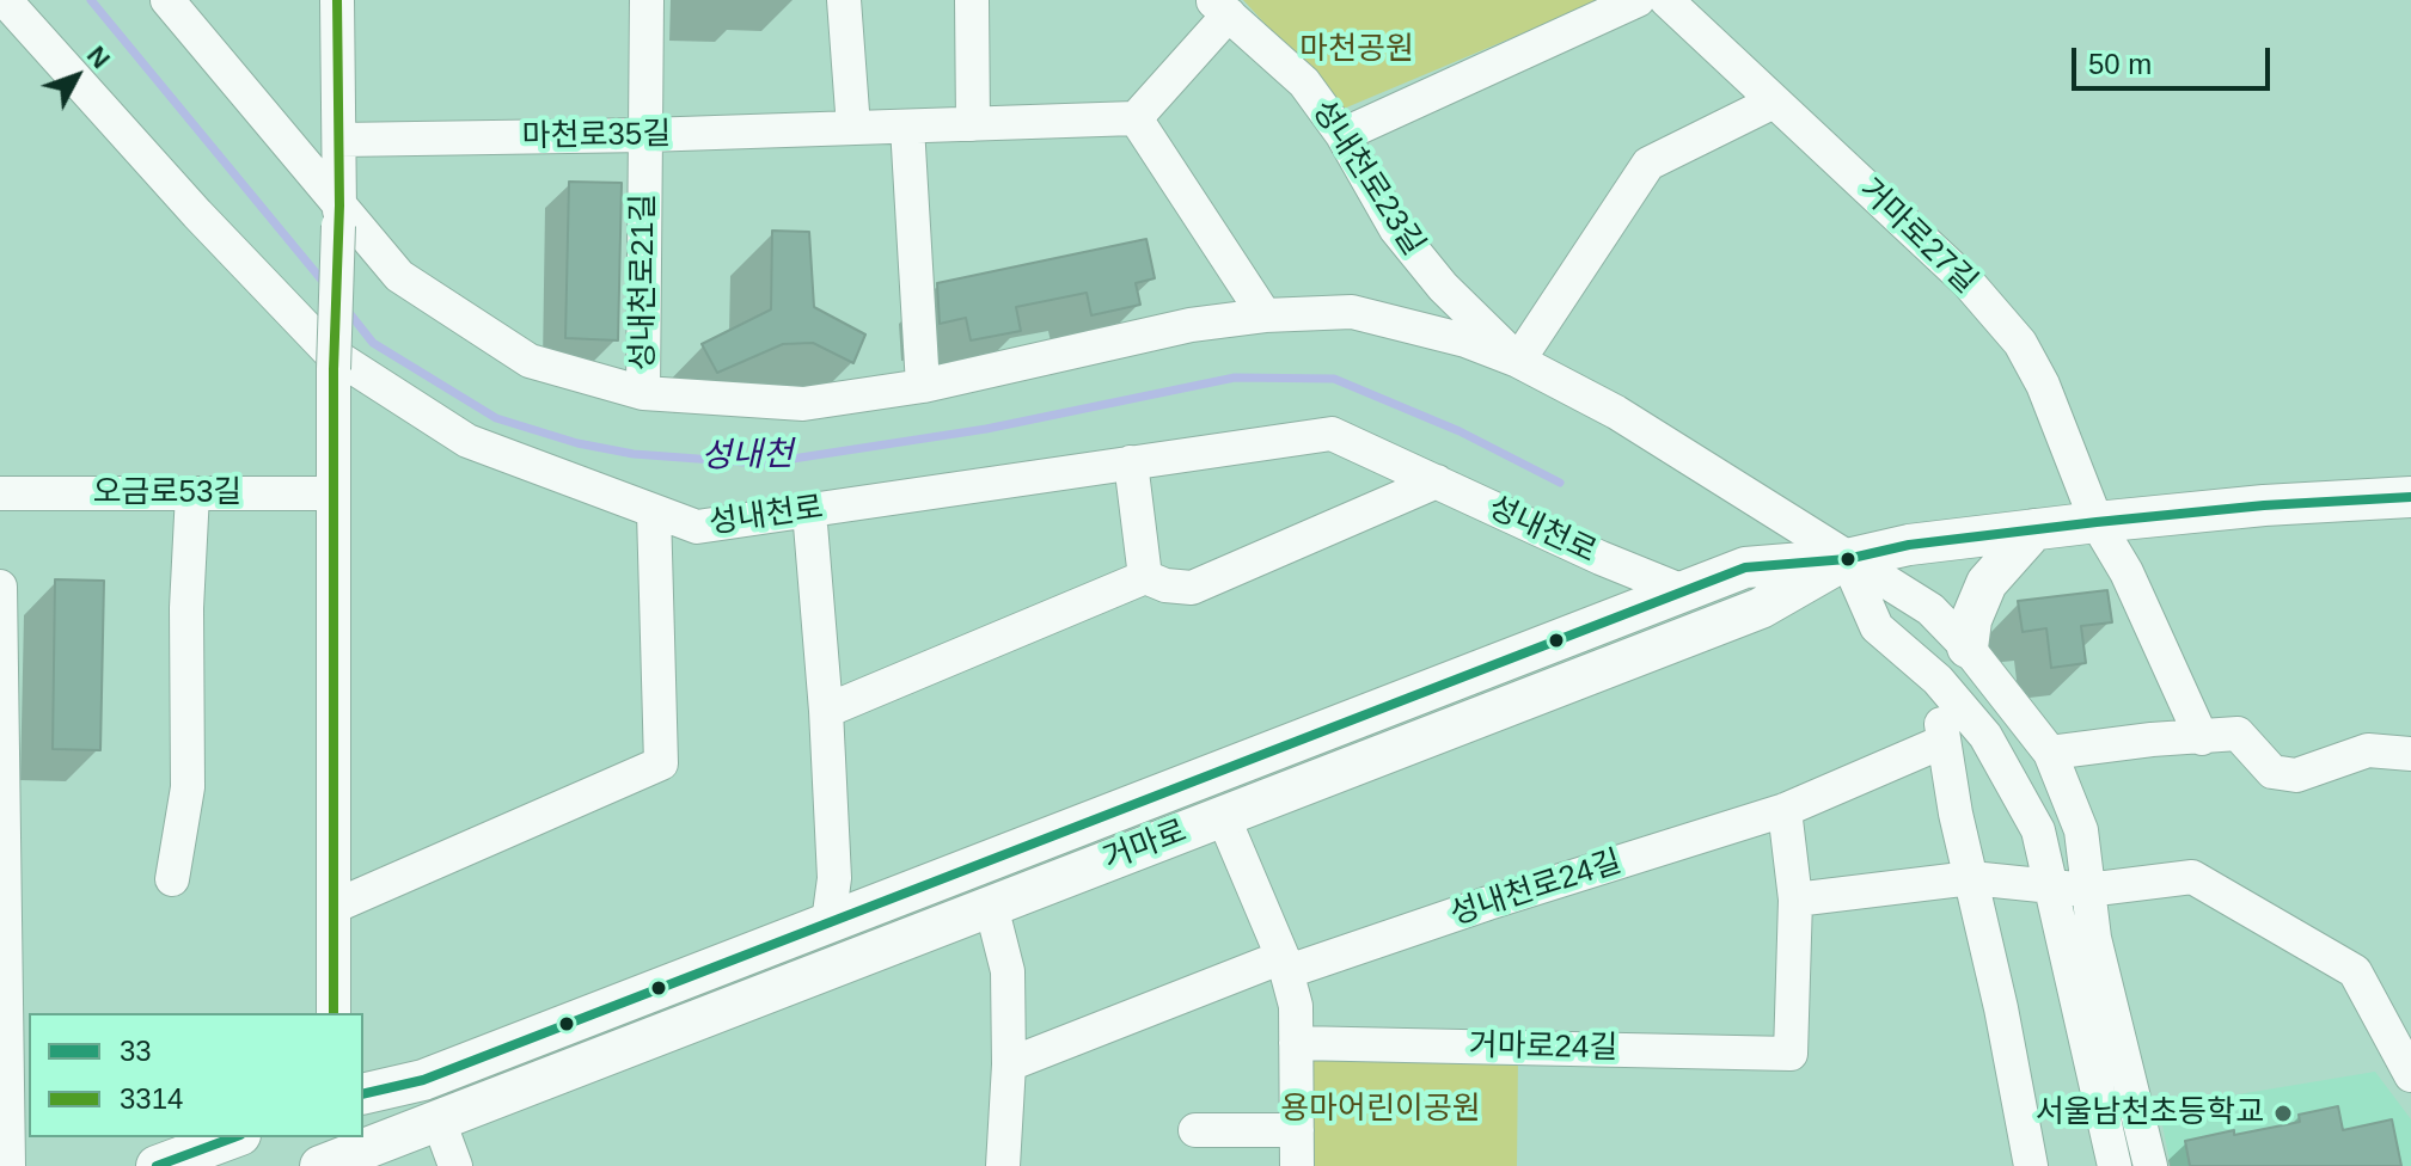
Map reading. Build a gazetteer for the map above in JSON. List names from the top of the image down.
{
  "streets": {
    "main road": ["거마로"],
    "street": [
      "마천로35길",
      "성내천로23길",
      "거마로27길",
      "성내천로21길",
      "오금로53길",
      "성내천로",
      "성내천로24길",
      "거마로24길"
    ]
  },
  "crossings": [
    ["마천로35길", "성내천로21길"],
    ["거마로27길", "거마로"],
    ["성내천로", "거마로"]
  ],
  "water": ["성내천"],
  "parks": ["마천공원", "용마어린이공원"],
  "places": ["서울남천초등학교"],
  "lines": ["transit line 3314", "transit line 33"],
  "legend": ["33", "3314"],
  "scale_bar": "50 m",
  "north": "top right"
}
